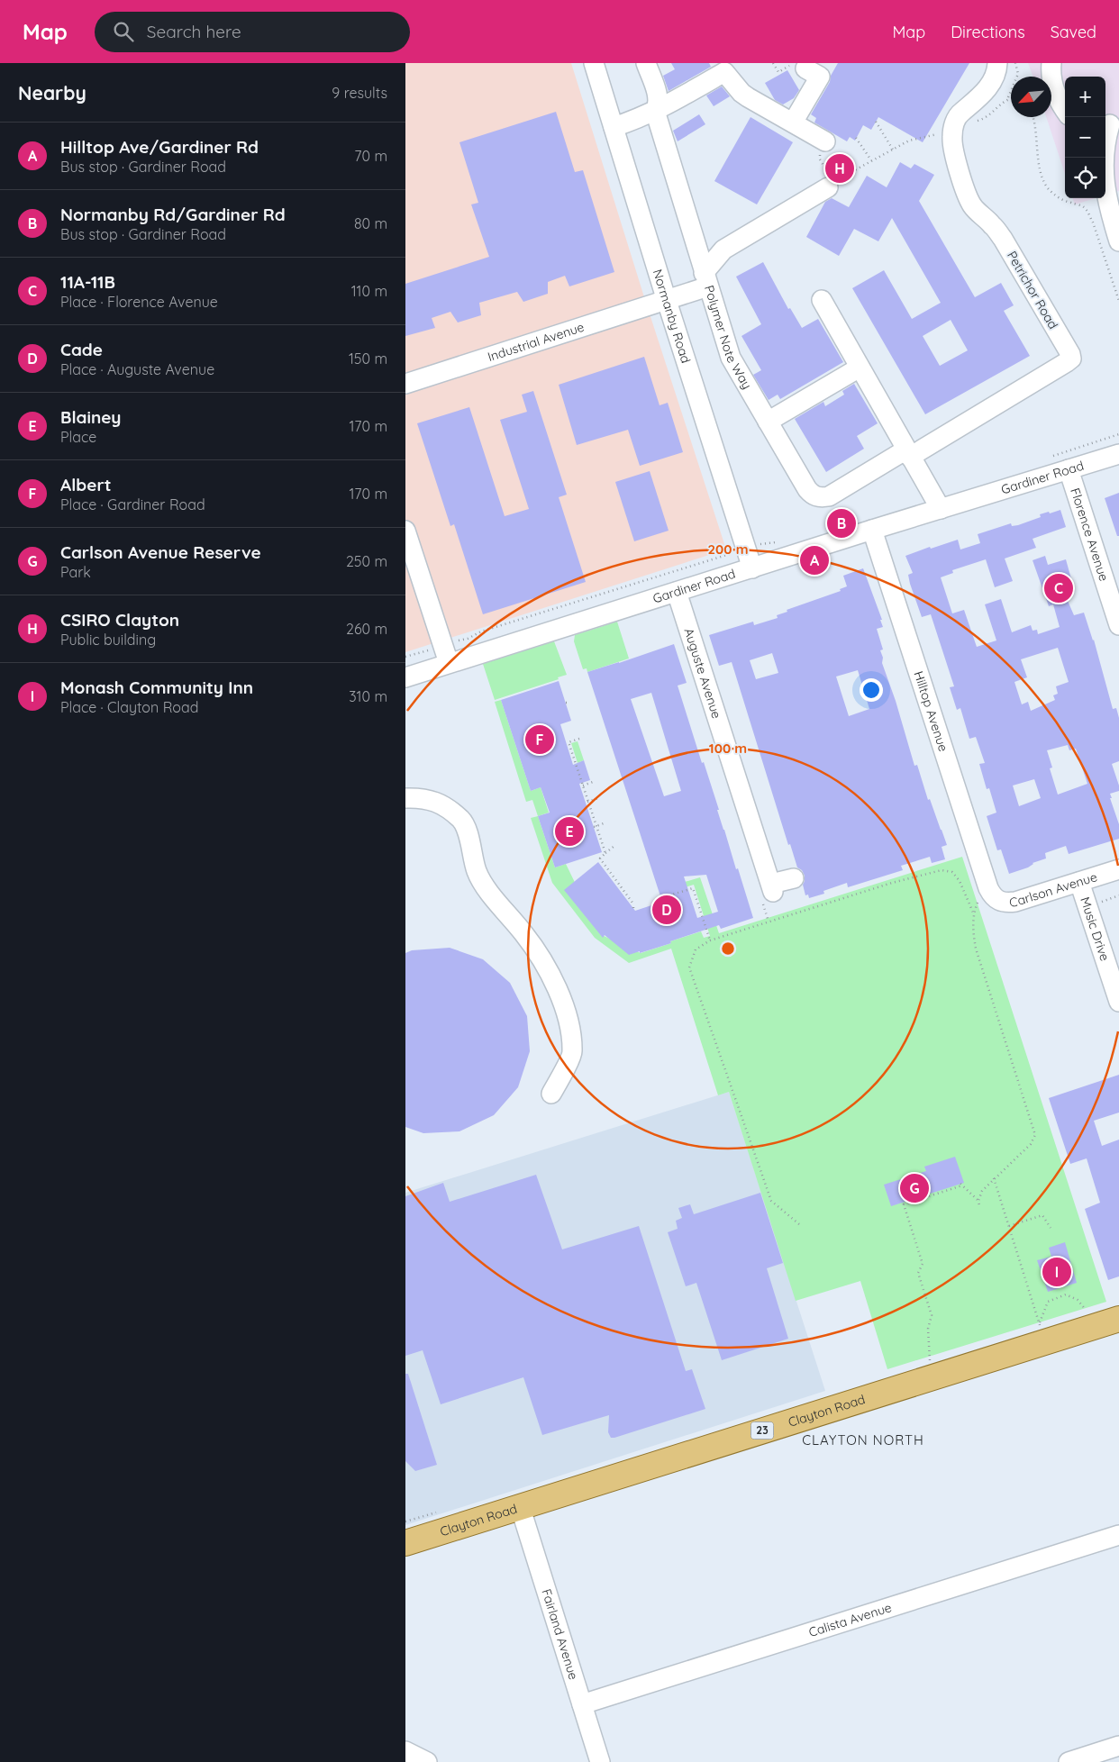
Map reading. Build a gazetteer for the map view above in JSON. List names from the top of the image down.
{
  "streets": {
    "main road": ["Clayton Road", "23"],
    "street": [
      "Petrichor Road",
      "Normanby Road",
      "Polymer Note Way",
      "Industrial Avenue",
      "Gardiner Road",
      "Florence Avenue",
      "Auguste Avenue",
      "Hilltop Avenue",
      "Carlson Avenue",
      "Music Drive",
      "Calista Avenue",
      "Fairland Avenue"
    ]
  },
  "crossings": [
    ["Petrichor Road", "Polymer Note Way"],
    ["Normanby Road", "Industrial Avenue"],
    ["Normanby Road", "Gardiner Road"],
    ["Polymer Note Way", "Industrial Avenue"],
    ["Gardiner Road", "Florence Avenue"],
    ["Gardiner Road", "Auguste Avenue"],
    ["Gardiner Road", "Hilltop Avenue"],
    ["Hilltop Avenue", "Carlson Avenue"],
    ["Carlson Avenue", "Music Drive"],
    ["Clayton Road", "Fairland Avenue"],
    ["Calista Avenue", "Fairland Avenue"]
  ],
  "districts": ["CLAYTON NORTH"],
  "north": "bottom left",
  "page": {
    "header": "Map",
    "search": "Search here",
    "nav": ["Map", "Directions", "Saved"],
    "heading": ["Nearby", "9 results"],
    "map_buttons": ["+", "−"],
    "list": [
      {
        "mark": "A",
        "name": "Hilltop Ave/Gardiner Rd",
        "note": "Bus stop · Gardiner Road",
        "value": "70 m"
      },
      {
        "mark": "B",
        "name": "Normanby Rd/Gardiner Rd",
        "note": "Bus stop · Gardiner Road",
        "value": "80 m"
      },
      {
        "mark": "C",
        "name": "11A-11B",
        "note": "Place · Florence Avenue",
        "value": "110 m"
      },
      {
        "mark": "D",
        "name": "Cade",
        "note": "Place · Auguste Avenue",
        "value": "150 m"
      },
      {
        "mark": "E",
        "name": "Blainey",
        "note": "Place",
        "value": "170 m"
      },
      {
        "mark": "F",
        "name": "Albert",
        "note": "Place · Gardiner Road",
        "value": "170 m"
      },
      {
        "mark": "G",
        "name": "Carlson Avenue Reserve",
        "note": "Park",
        "value": "250 m"
      },
      {
        "mark": "H",
        "name": "CSIRO Clayton",
        "note": "Public building",
        "value": "260 m"
      },
      {
        "mark": "I",
        "name": "Monash Community Inn",
        "note": "Place · Clayton Road",
        "value": "310 m"
      }
    ],
    "pins": [
      "H",
      "B",
      "A",
      "C",
      "F",
      "E",
      "D",
      "G",
      "I"
    ]
  },
  "rings": ["200 m", "100 m"]
}
